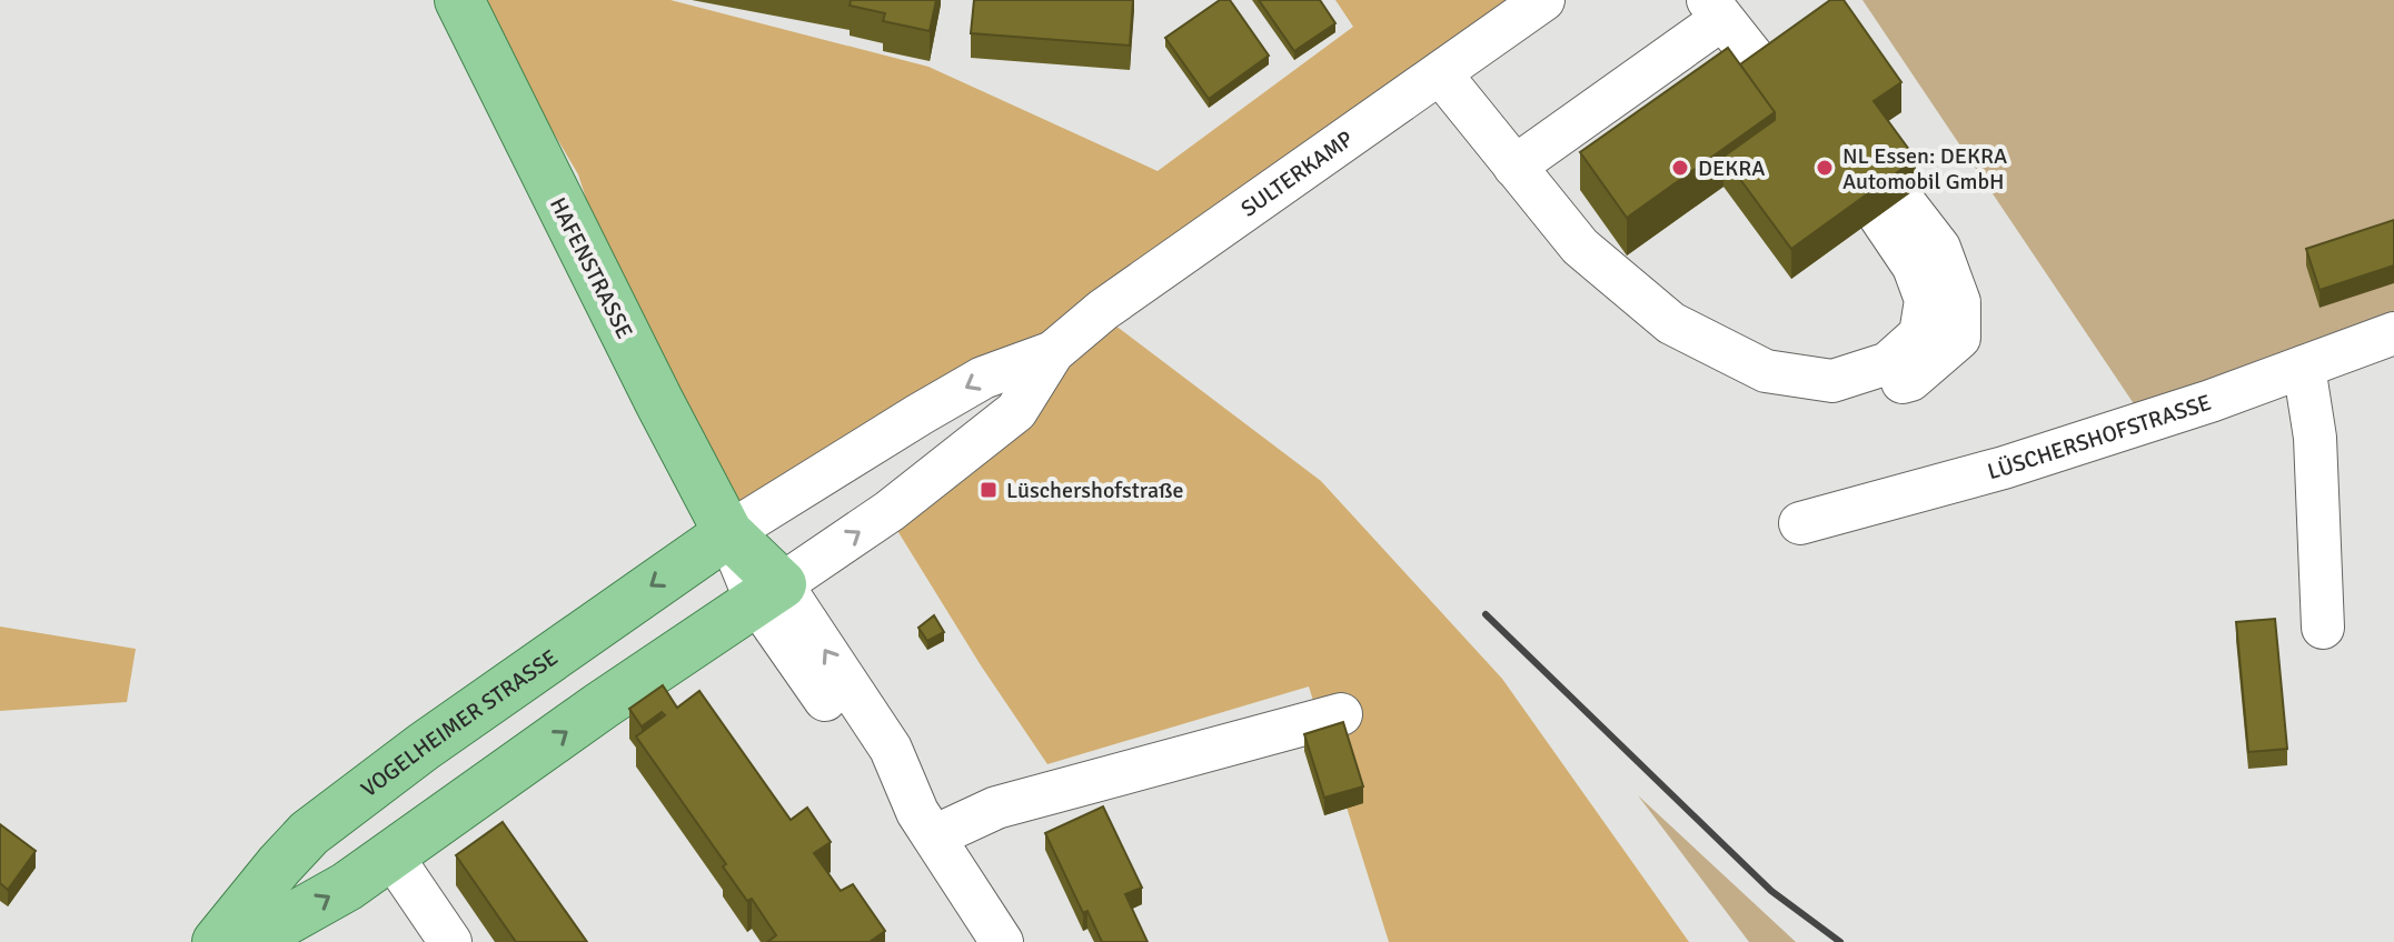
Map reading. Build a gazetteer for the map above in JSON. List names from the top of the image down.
{
  "streets": {
    "main road": ["HAFENSTRASSE", "VOGELHEIMER STRASSE"],
    "street": ["SULTERKAMP", "LÜSCHERSHOFSTRASSE"]
  },
  "crossings": [
    ["SULTERKAMP", "HAFENSTRASSE"],
    ["SULTERKAMP", "VOGELHEIMER STRASSE"],
    ["HAFENSTRASSE", "VOGELHEIMER STRASSE"]
  ],
  "places": {
    "other": ["DEKRA", "NL Essen: DEKRA Automobil GmbH"],
    "transit": ["Lüschershofstraße"]
  }
}
